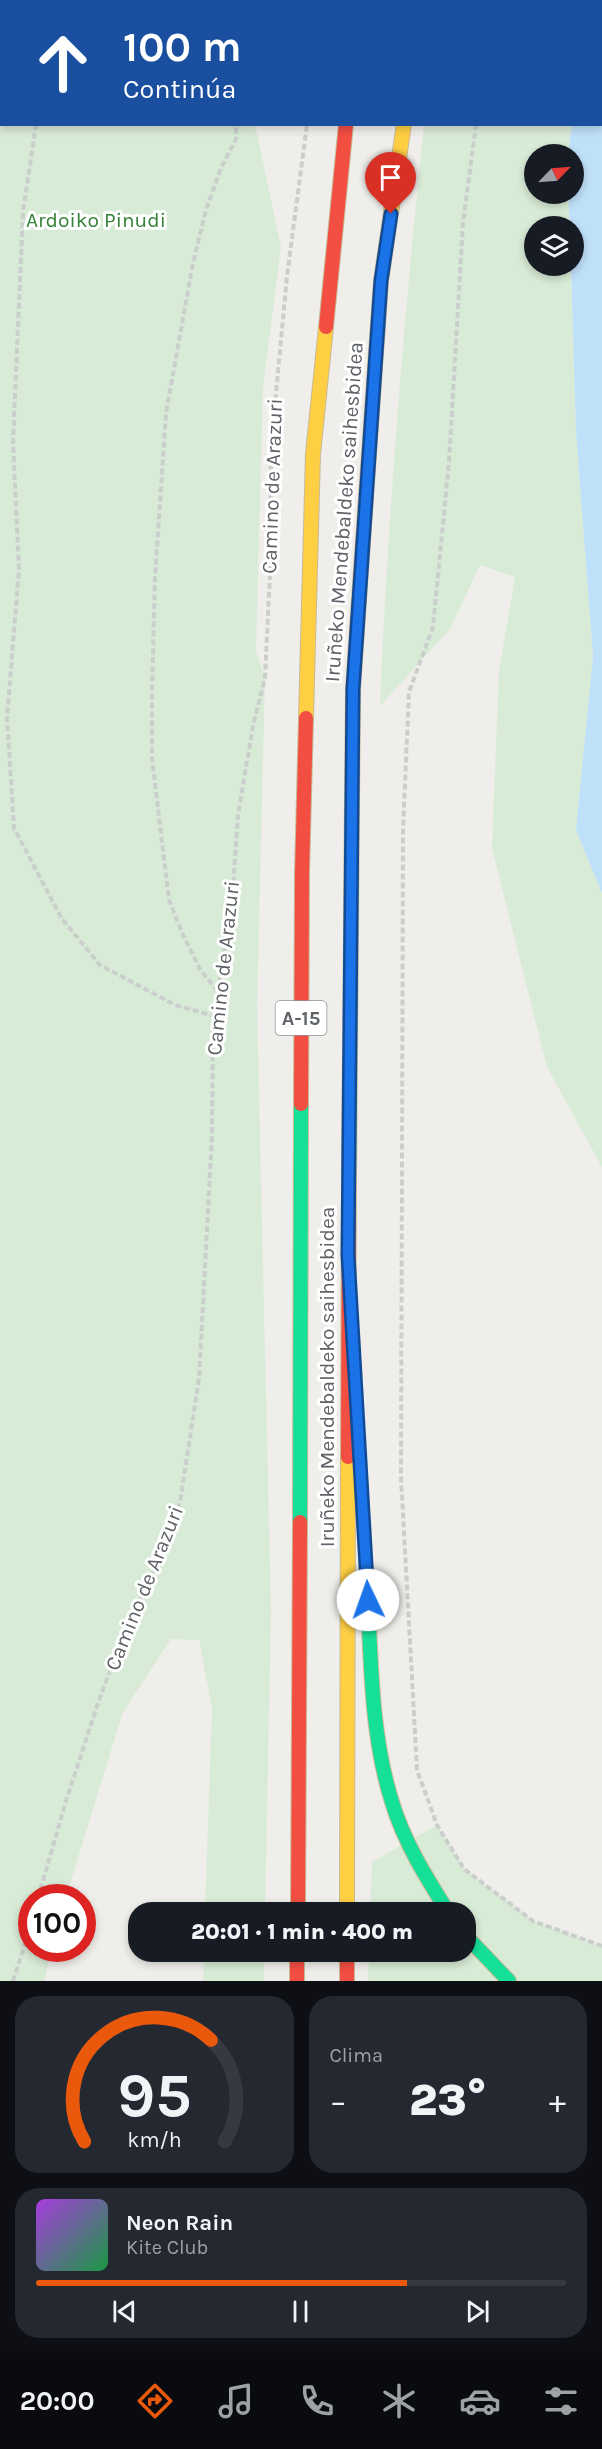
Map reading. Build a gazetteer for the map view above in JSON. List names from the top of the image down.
{
  "streets": {
    "highway": ["Iruñeko Mendebaldeko saihesbidea", "A-15"],
    "path": ["Camino de Arazuri"]
  },
  "parks": ["Ardoiko Pinudi"],
  "north": "top right",
  "page": {
    "turn": ["100 m", "Continúa"],
    "limit": "100",
    "trip": "20:01 · 1 min · 400 m",
    "tile": "Clima",
    "heat": ["−", "23°", "+"],
    "song": ["Neon Rain", "Kite Club"],
    "tabs": "20:00",
    "gauge": ["95", "km/h"]
  }
}
